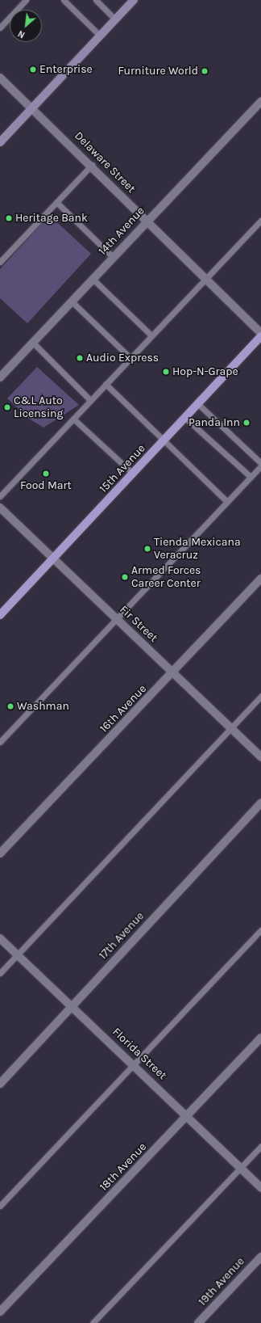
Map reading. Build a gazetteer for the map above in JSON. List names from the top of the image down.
{
  "streets": {
    "main road": ["15th Avenue"],
    "street": [
      "Delaware Street",
      "14th Avenue",
      "Fir Street",
      "16th Avenue",
      "17th Avenue",
      "Florida Street",
      "18th Avenue",
      "19th Avenue"
    ]
  },
  "crossings": [
    ["Delaware Street", "14th Avenue"],
    ["15th Avenue", "Fir Street"],
    ["Fir Street", "16th Avenue"],
    ["17th Avenue", "Florida Street"],
    ["Florida Street", "18th Avenue"]
  ],
  "places": [
    "Enterprise",
    "Furniture World",
    "Heritage Bank",
    "Audio Express",
    "Hop-N-Grape",
    "C&L Auto Licensing",
    "Panda Inn",
    "Food Mart",
    "Tienda Mexicana Veracruz",
    "Armed Forces Career Center",
    "Washman"
  ],
  "north": "bottom left"
}
